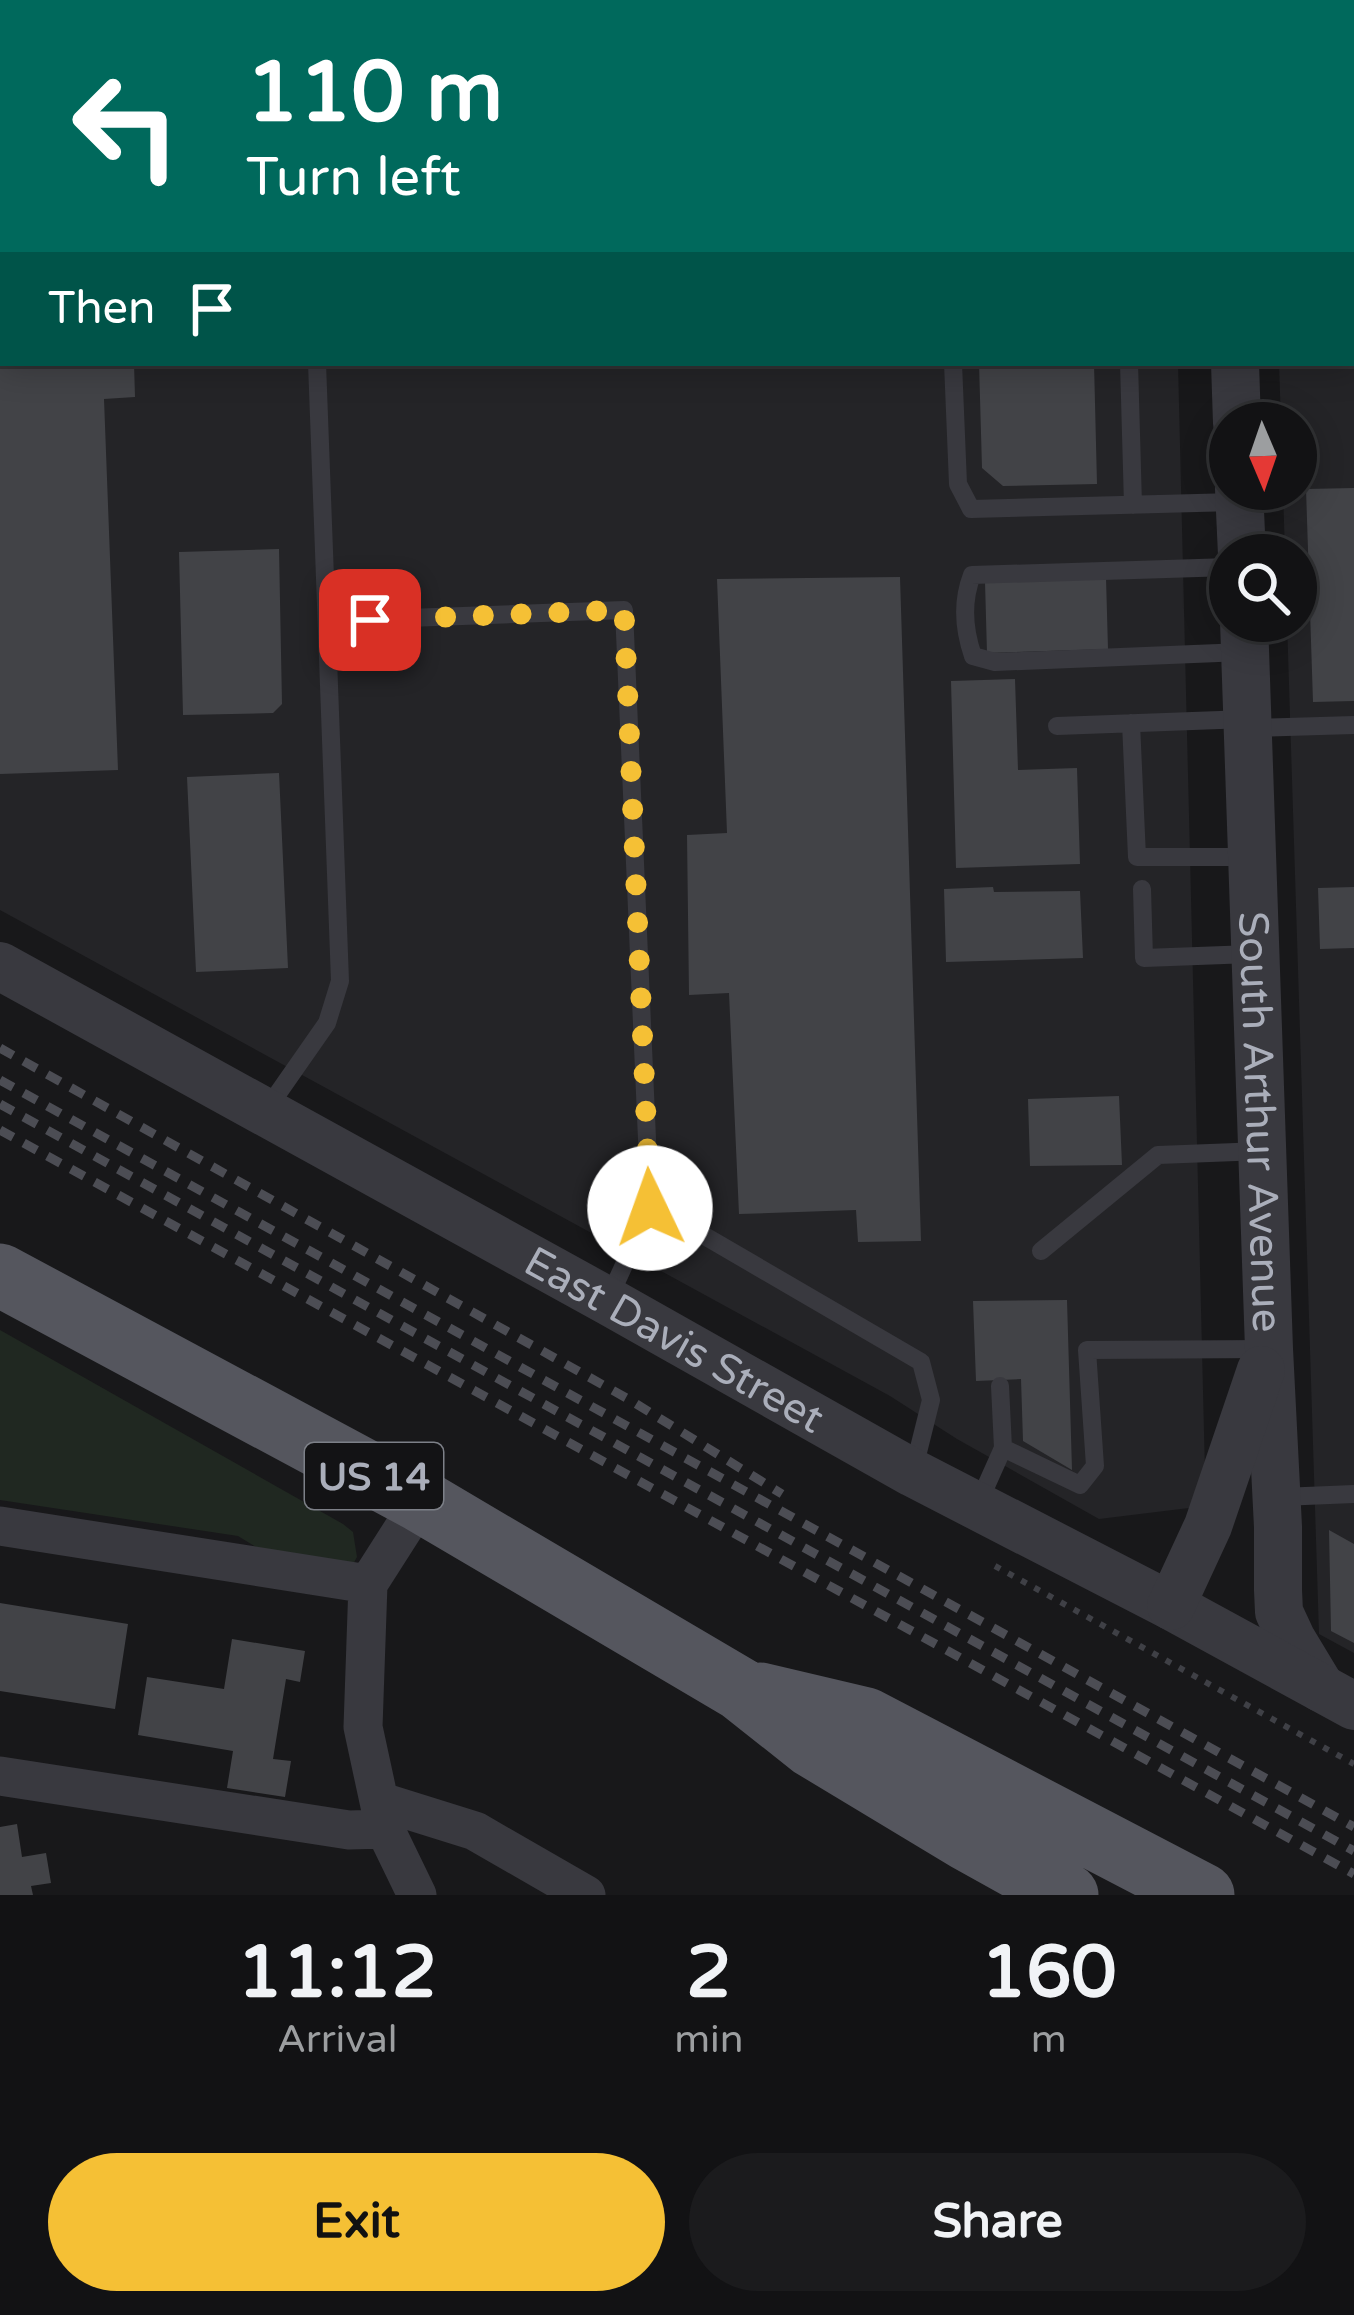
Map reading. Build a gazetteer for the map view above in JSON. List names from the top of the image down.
{
  "streets": {
    "main road": ["US 14"],
    "street": ["South Arthur Avenue", "East Davis Street"]
  },
  "crossings": [
    ["South Arthur Avenue", "East Davis Street"]
  ],
  "north": "bottom",
  "page": {
    "turn": ["110 m", "Turn left"],
    "then": "Then",
    "eta": [
      "11:12",
      "Arrival",
      "2",
      "min",
      "160",
      "m"
    ],
    "buttons": ["Exit", "Share"]
  }
}
